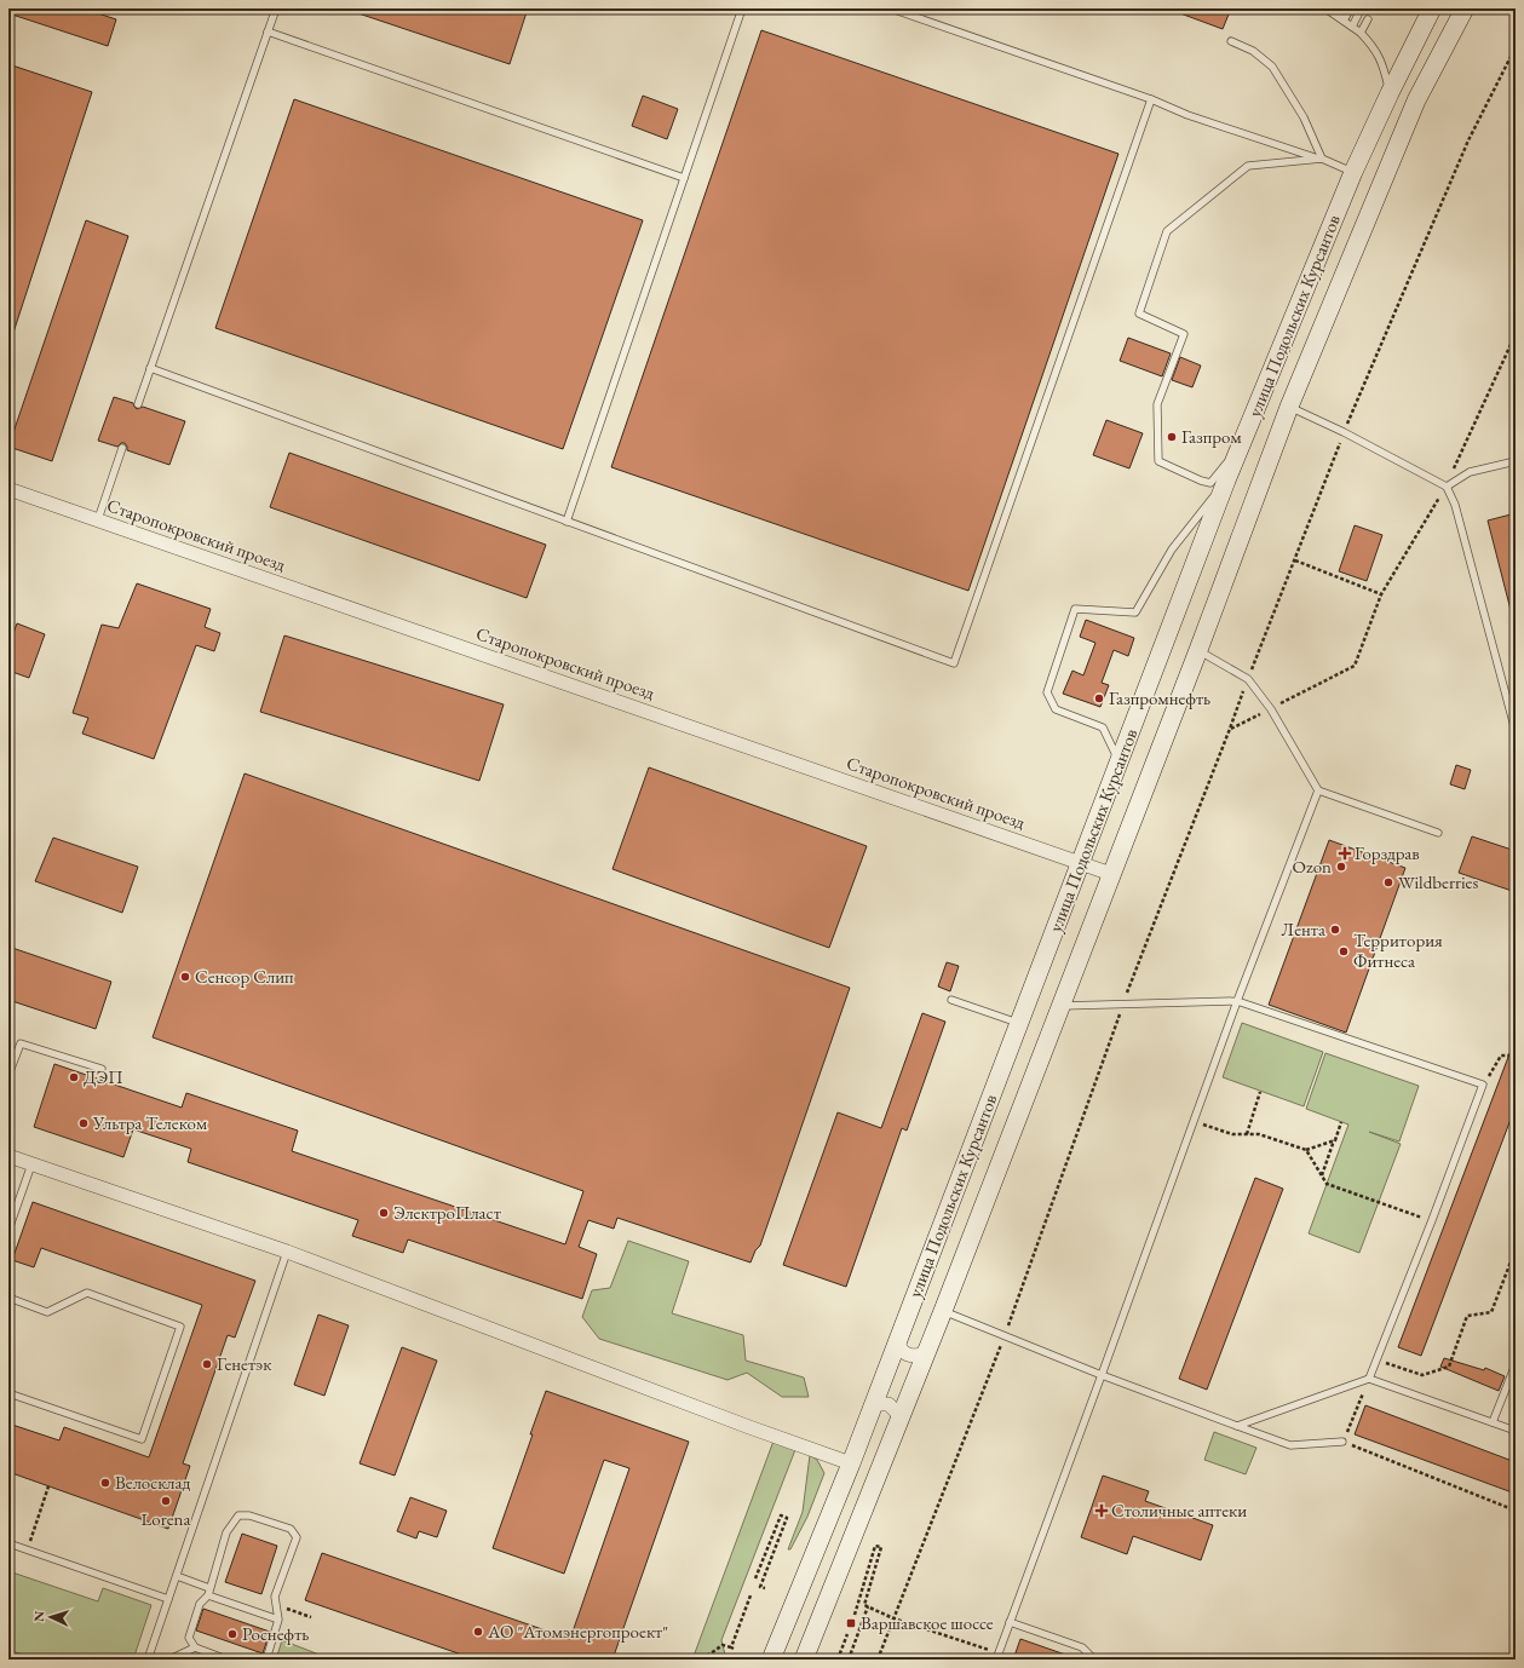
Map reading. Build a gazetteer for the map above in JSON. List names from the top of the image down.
{
  "streets": {
    "main road": ["улица Подольских Курсантов"],
    "street": ["Старопокровский проезд"]
  },
  "crossings": [
    ["улица Подольских Курсантов", "Старопокровский проезд"]
  ],
  "places": {
    "other": [
      "Газпром",
      "Газпромнефть",
      "Ozon",
      "Wildberries",
      "Лента",
      "Территория Фитнеса",
      "Сенсор Слип",
      "ДЭП",
      "Ультра Телеком",
      "ЭлектроПласт",
      "Генетэк",
      "Велосклад",
      "Lorena",
      "АО \"Атомэнергопроект\"",
      "Роснефть"
    ],
    "health": ["Горздрав", "Столичные аптеки"],
    "transit": ["Варшавское шоссе"]
  },
  "north": "left"
}
